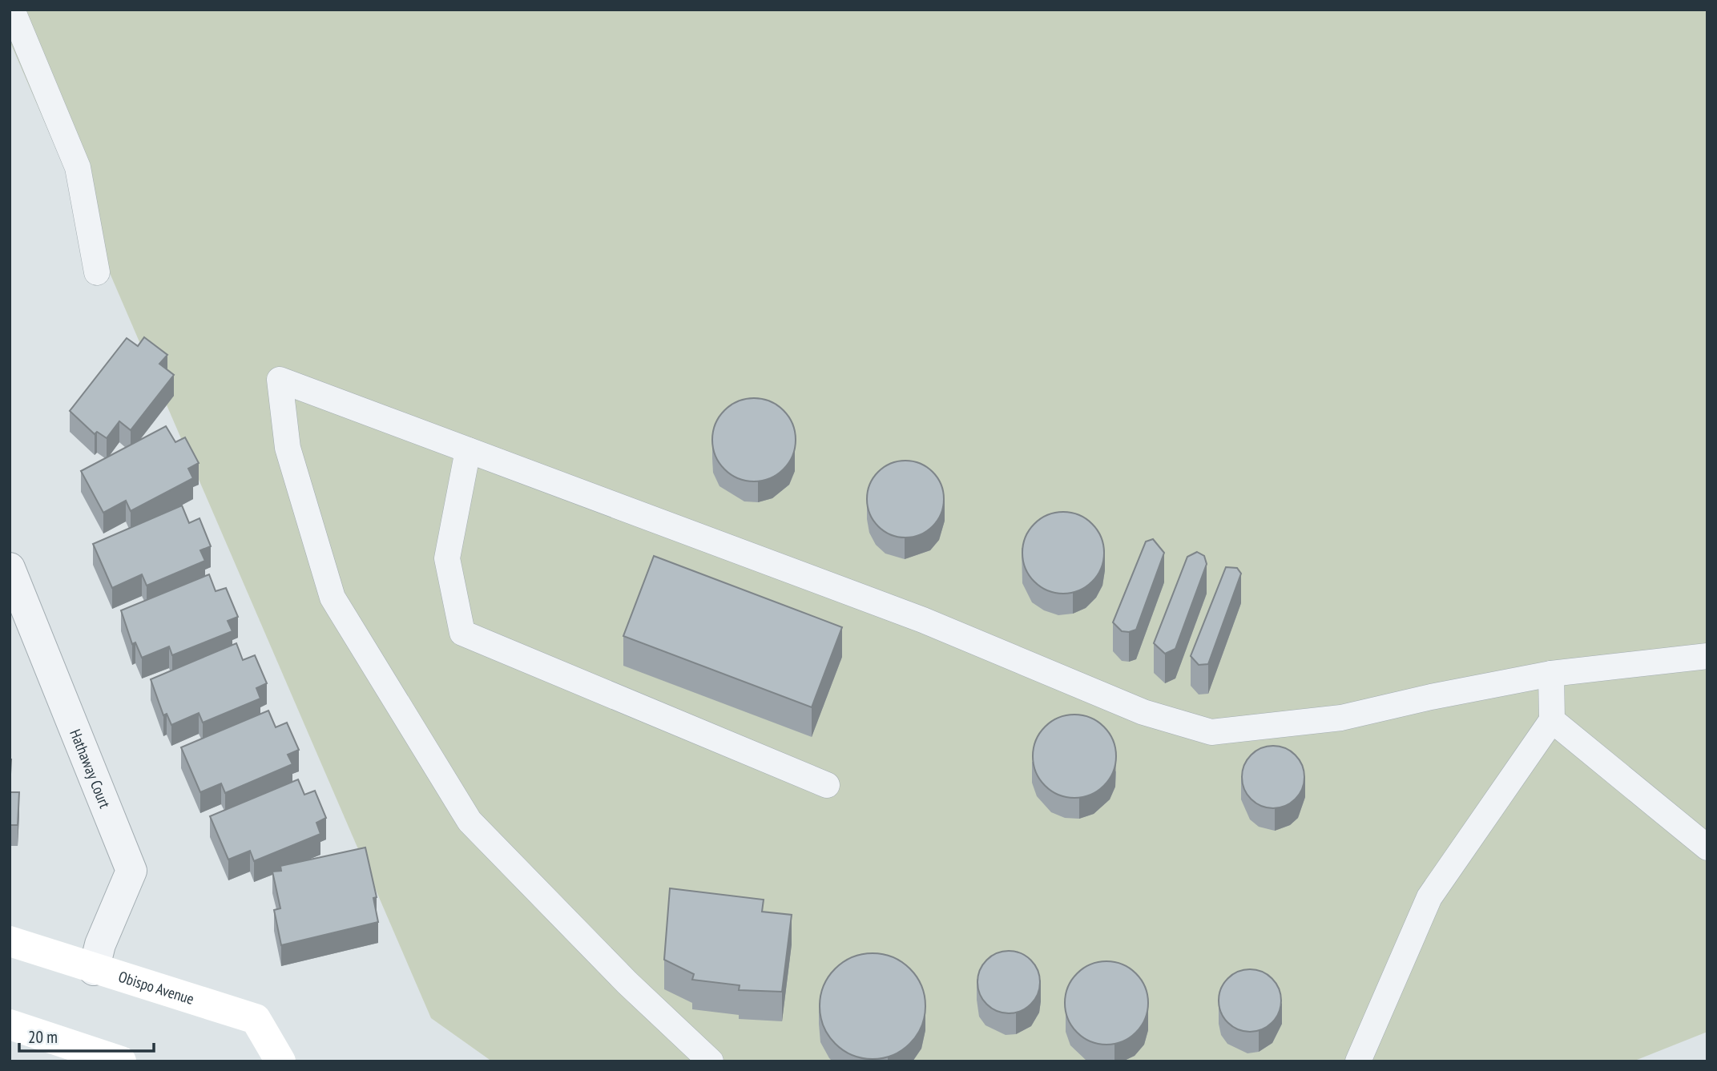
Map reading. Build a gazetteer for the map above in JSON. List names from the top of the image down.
{
  "streets": {
    "main road": ["Obispo Avenue"],
    "street": ["Hathaway Court"]
  },
  "crossings": [
    ["Hathaway Court", "Obispo Avenue"]
  ],
  "scale_bar": "20 m"
}
